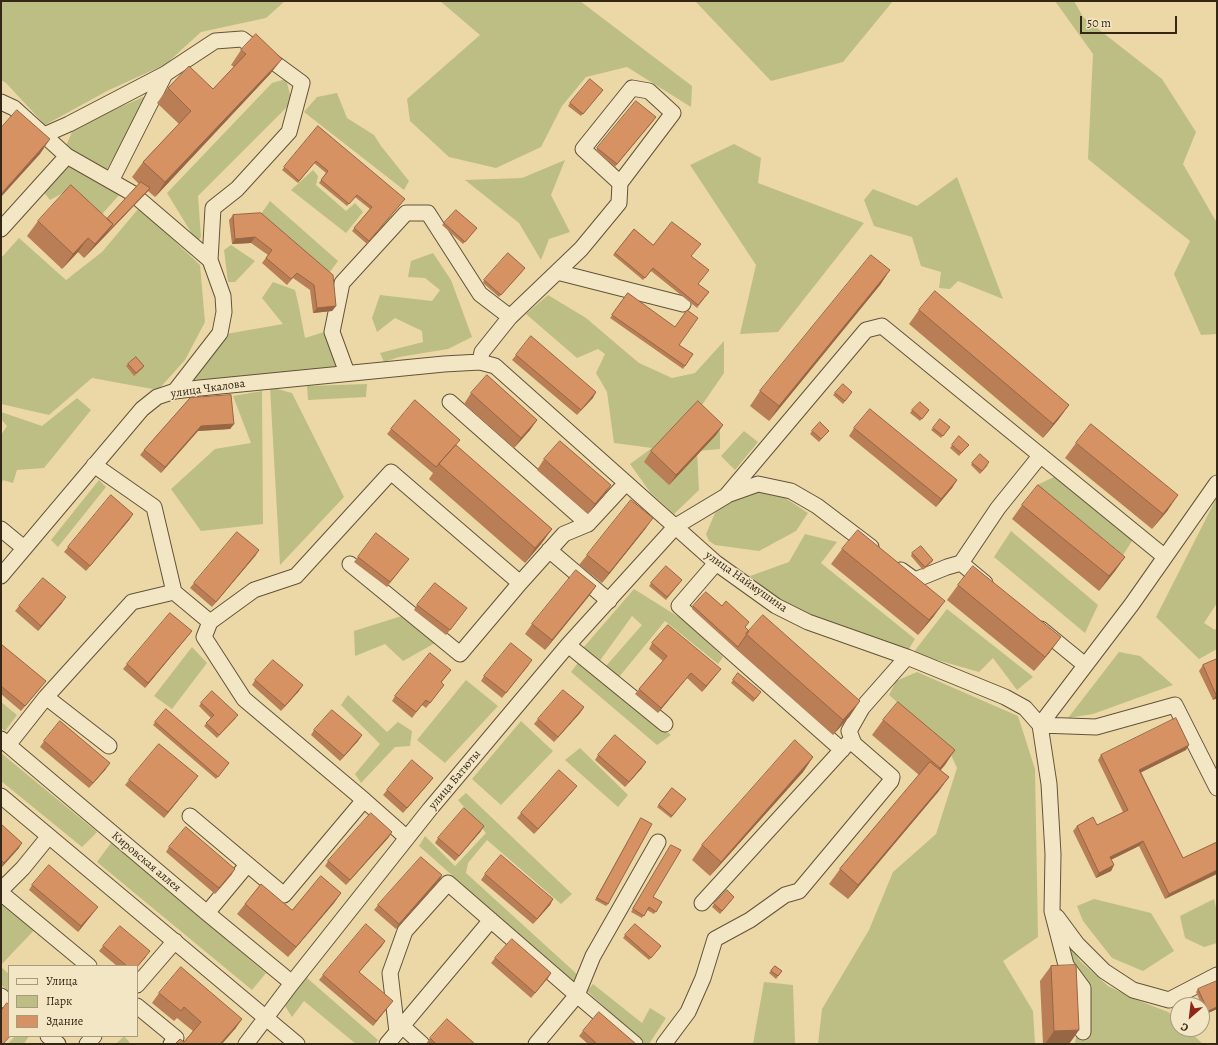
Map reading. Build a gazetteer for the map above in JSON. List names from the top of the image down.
{
  "streets": {
    "street": [
      "улица Чкалова",
      "улица Наймушина",
      "улица Батюты",
      "Кировская аллея"
    ]
  },
  "crossings": [
    ["улица Чкалова", "улица Наймушина"],
    ["улица Наймушина", "улица Батюты"],
    ["улица Батюты", "Кировская аллея"]
  ],
  "legend": ["Улица", "Парк", "Здание"],
  "scale_bar": "50 m",
  "north": "bottom left"
}
